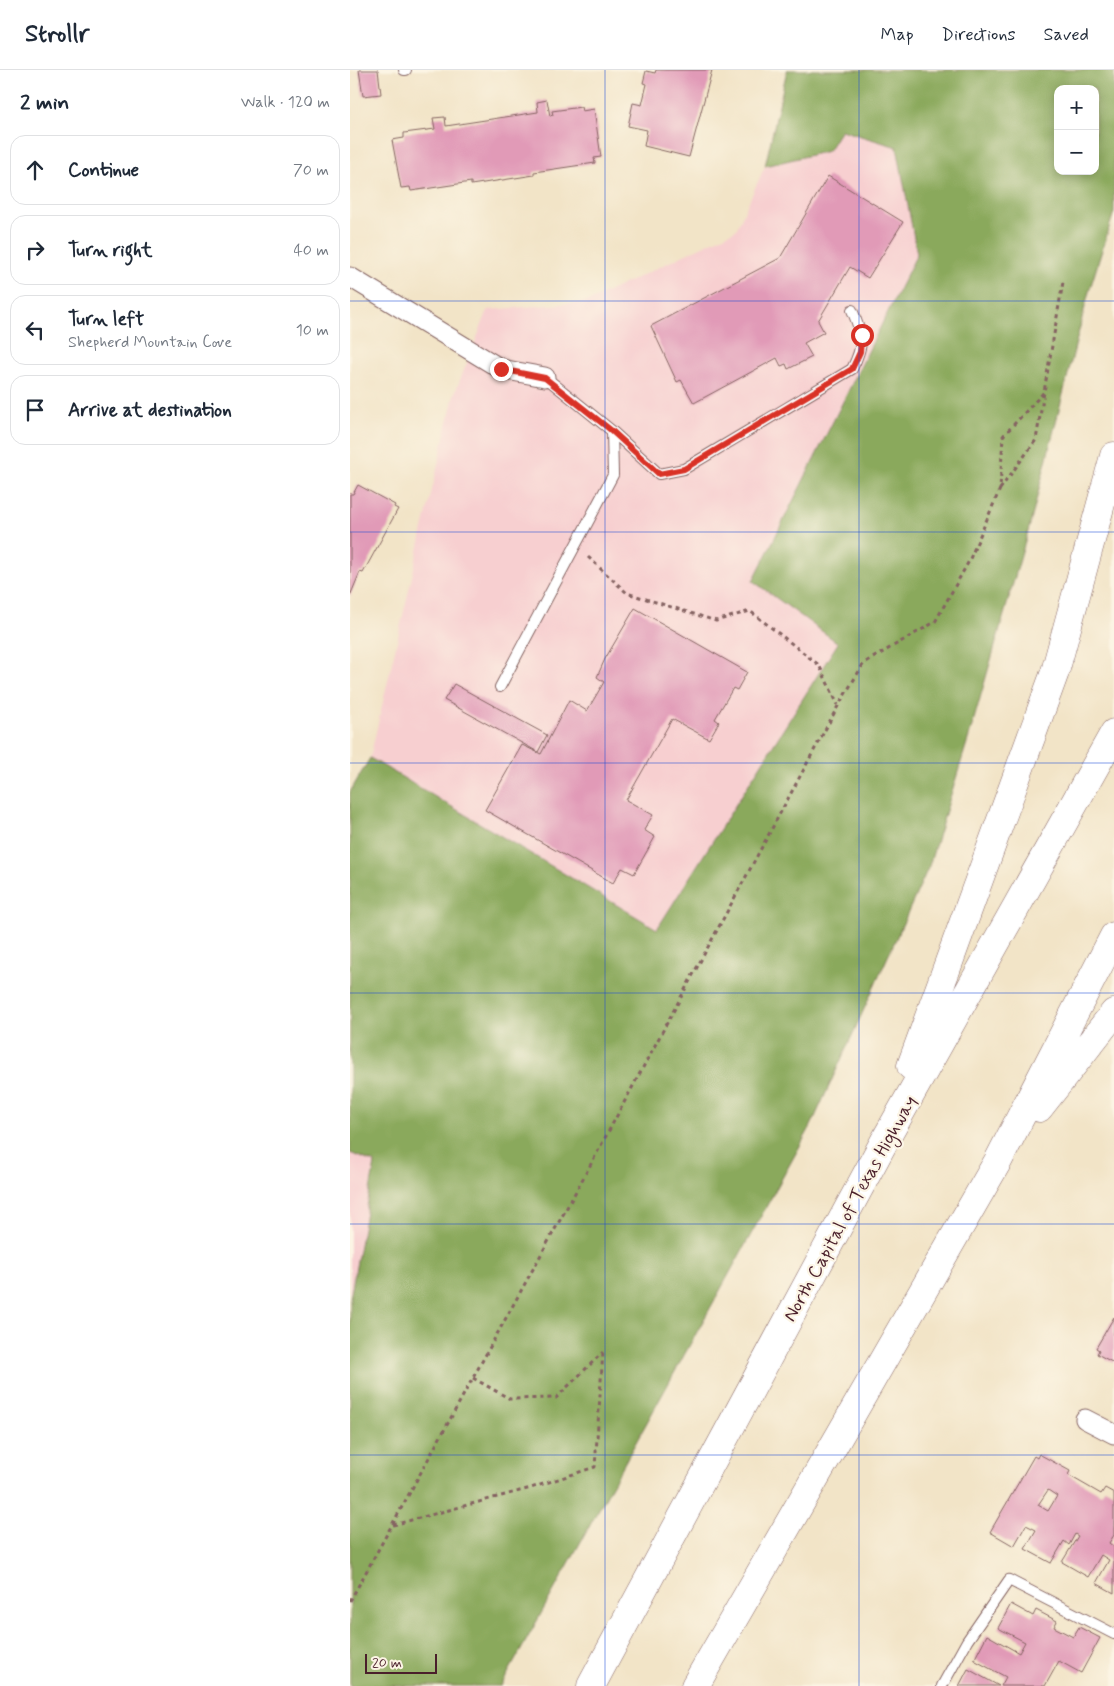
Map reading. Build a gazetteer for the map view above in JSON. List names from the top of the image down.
{
  "streets": {
    "highway": ["North Capital of Texas Highway"]
  },
  "scale_bar": "20 m",
  "page": {
    "header": "Strollr",
    "nav": ["Map", "Directions", "Saved"],
    "heading": ["2 min", "Walk · 120 m"],
    "map_buttons": ["+", "−"],
    "list": [
      ["Continue", "70 m"],
      ["Turn right", "40 m"],
      ["Turn left", "Shepherd Mountain Cove", "10 m"],
      "Arrive at destination"
    ],
    "scale": "20 m"
  }
}
